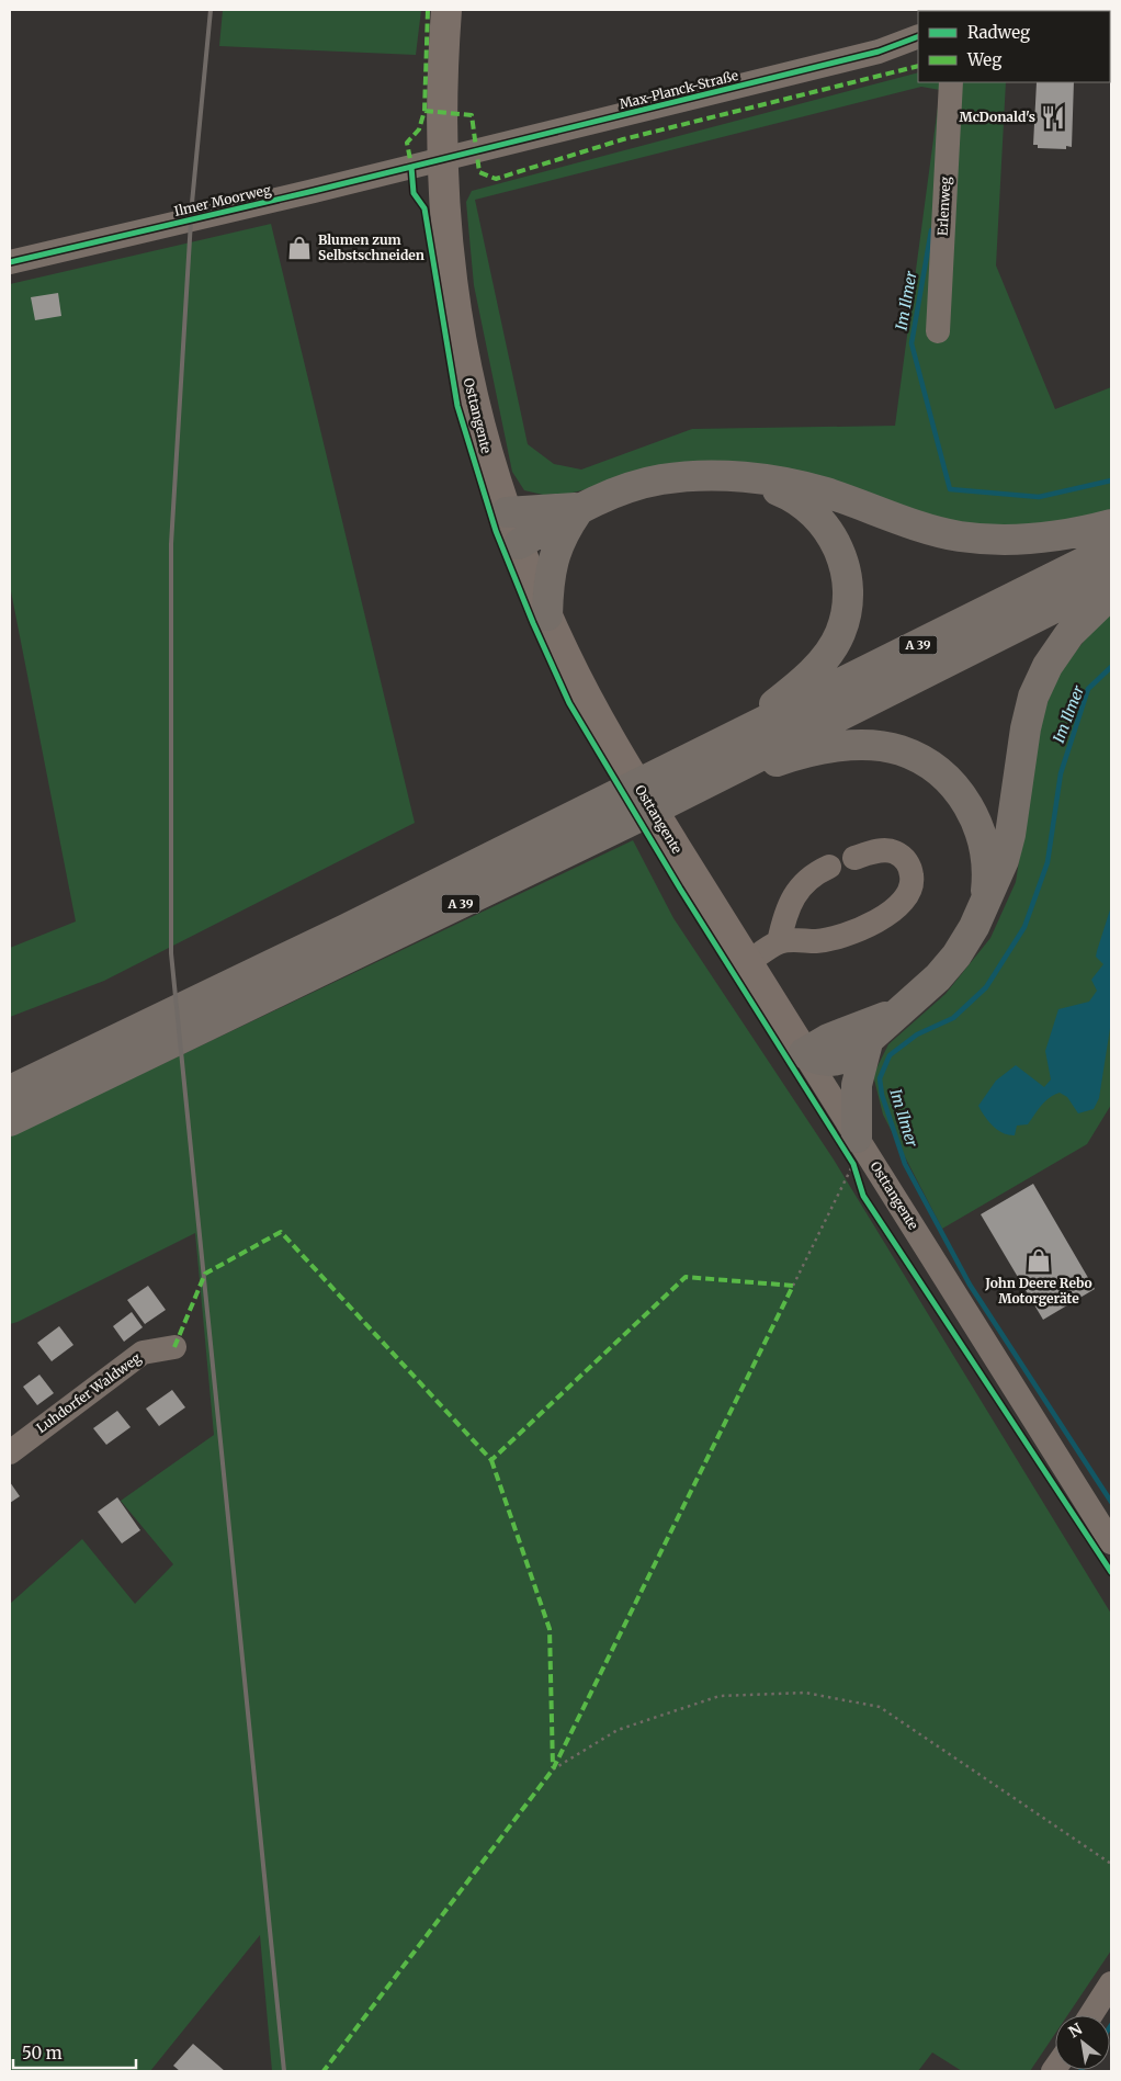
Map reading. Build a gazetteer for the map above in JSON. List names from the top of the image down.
{
  "streets": {
    "highway": ["A 39"],
    "main road": ["Osttangente"],
    "street": [
      "Max-Planck-Straße",
      "Ilmer Moorweg",
      "Erlenweg",
      "Luhdorfer Waldweg"
    ]
  },
  "crossings": [
    ["Max-Planck-Straße", "Ilmer Moorweg"],
    ["Max-Planck-Straße", "Osttangente"],
    ["Ilmer Moorweg", "Osttangente"]
  ],
  "water": ["Im Ilmer"],
  "places": {
    "restaurant": ["McDonald's"],
    "shop": ["Blumen zum Selbstschneiden", "John Deere Rebo Motorgeräte"]
  },
  "legend": ["Radweg", "Weg"],
  "scale_bar": "50 m",
  "north": "top left"
}
